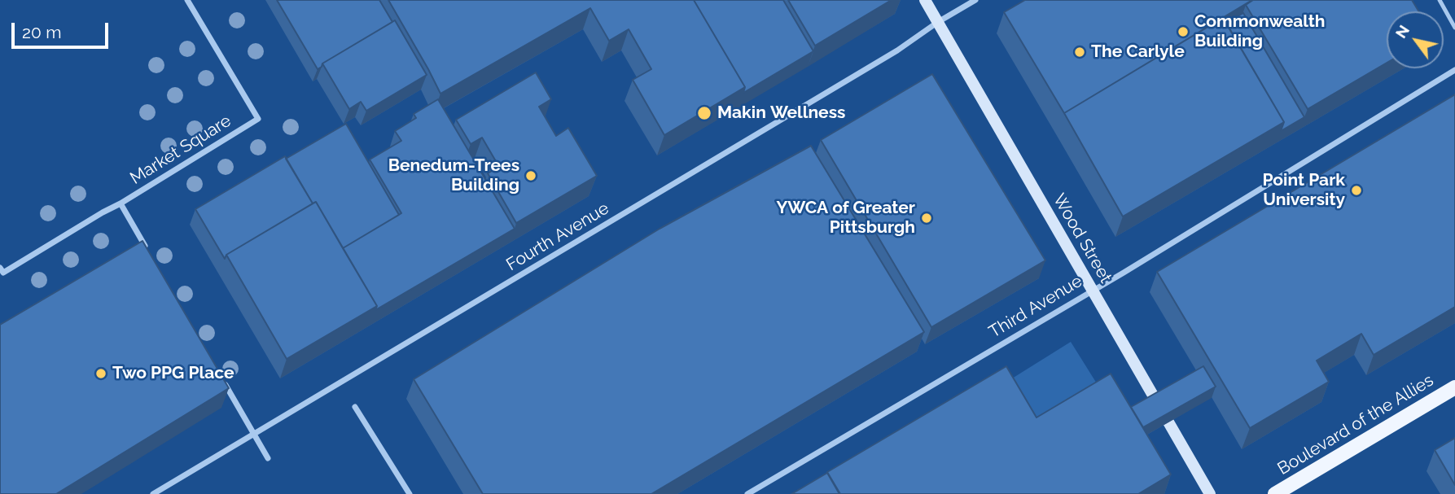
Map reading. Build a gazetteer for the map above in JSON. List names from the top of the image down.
{
  "streets": {
    "main road": ["Wood Street", "Boulevard of the Allies"],
    "street": ["Market Square", "Fourth Avenue", "Third Avenue"]
  },
  "crossings": [
    ["Fourth Avenue", "Wood Street"],
    ["Wood Street", "Third Avenue"]
  ],
  "places": [
    "Commonwealth Building",
    "The Carlyle",
    "Makin Wellness",
    "Benedum-Trees Building",
    "Point Park University",
    "YWCA of Greater Pittsburgh",
    "Two PPG Place"
  ],
  "scale_bar": "20 m",
  "north": "top left"
}
